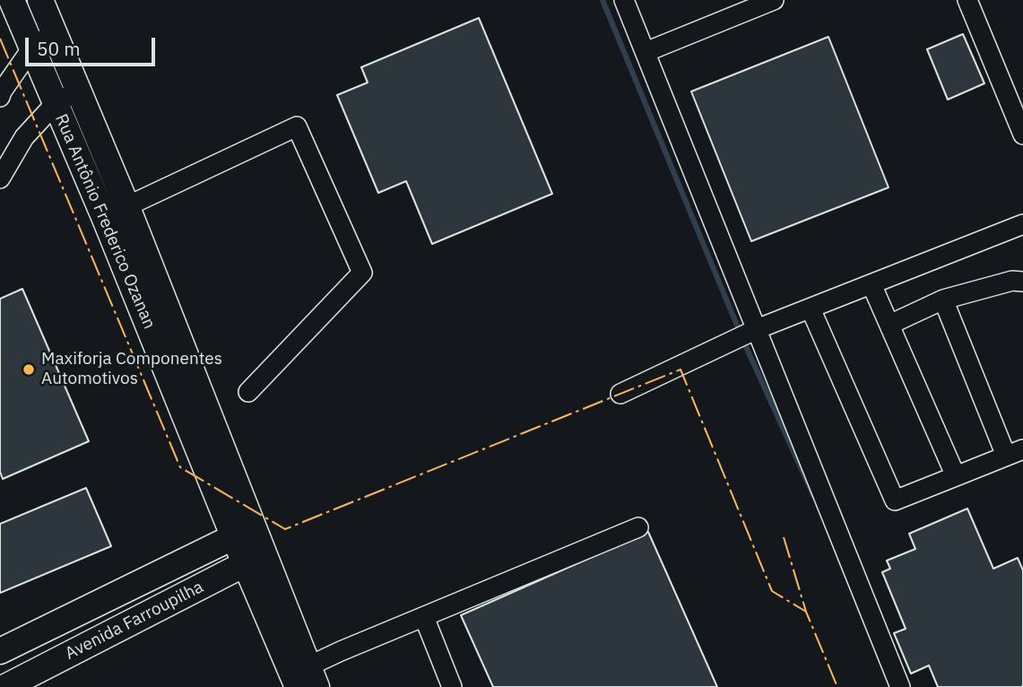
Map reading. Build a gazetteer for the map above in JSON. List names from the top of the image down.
{
  "streets": {
    "main road": ["Rua Antônio Frederico Ozanan", "Avenida Farroupilha"]
  },
  "crossings": [
    ["Rua Antônio Frederico Ozanan", "Avenida Farroupilha"]
  ],
  "places": ["Maxiforja Componentes Automotivos"],
  "scale_bar": "50 m"
}
